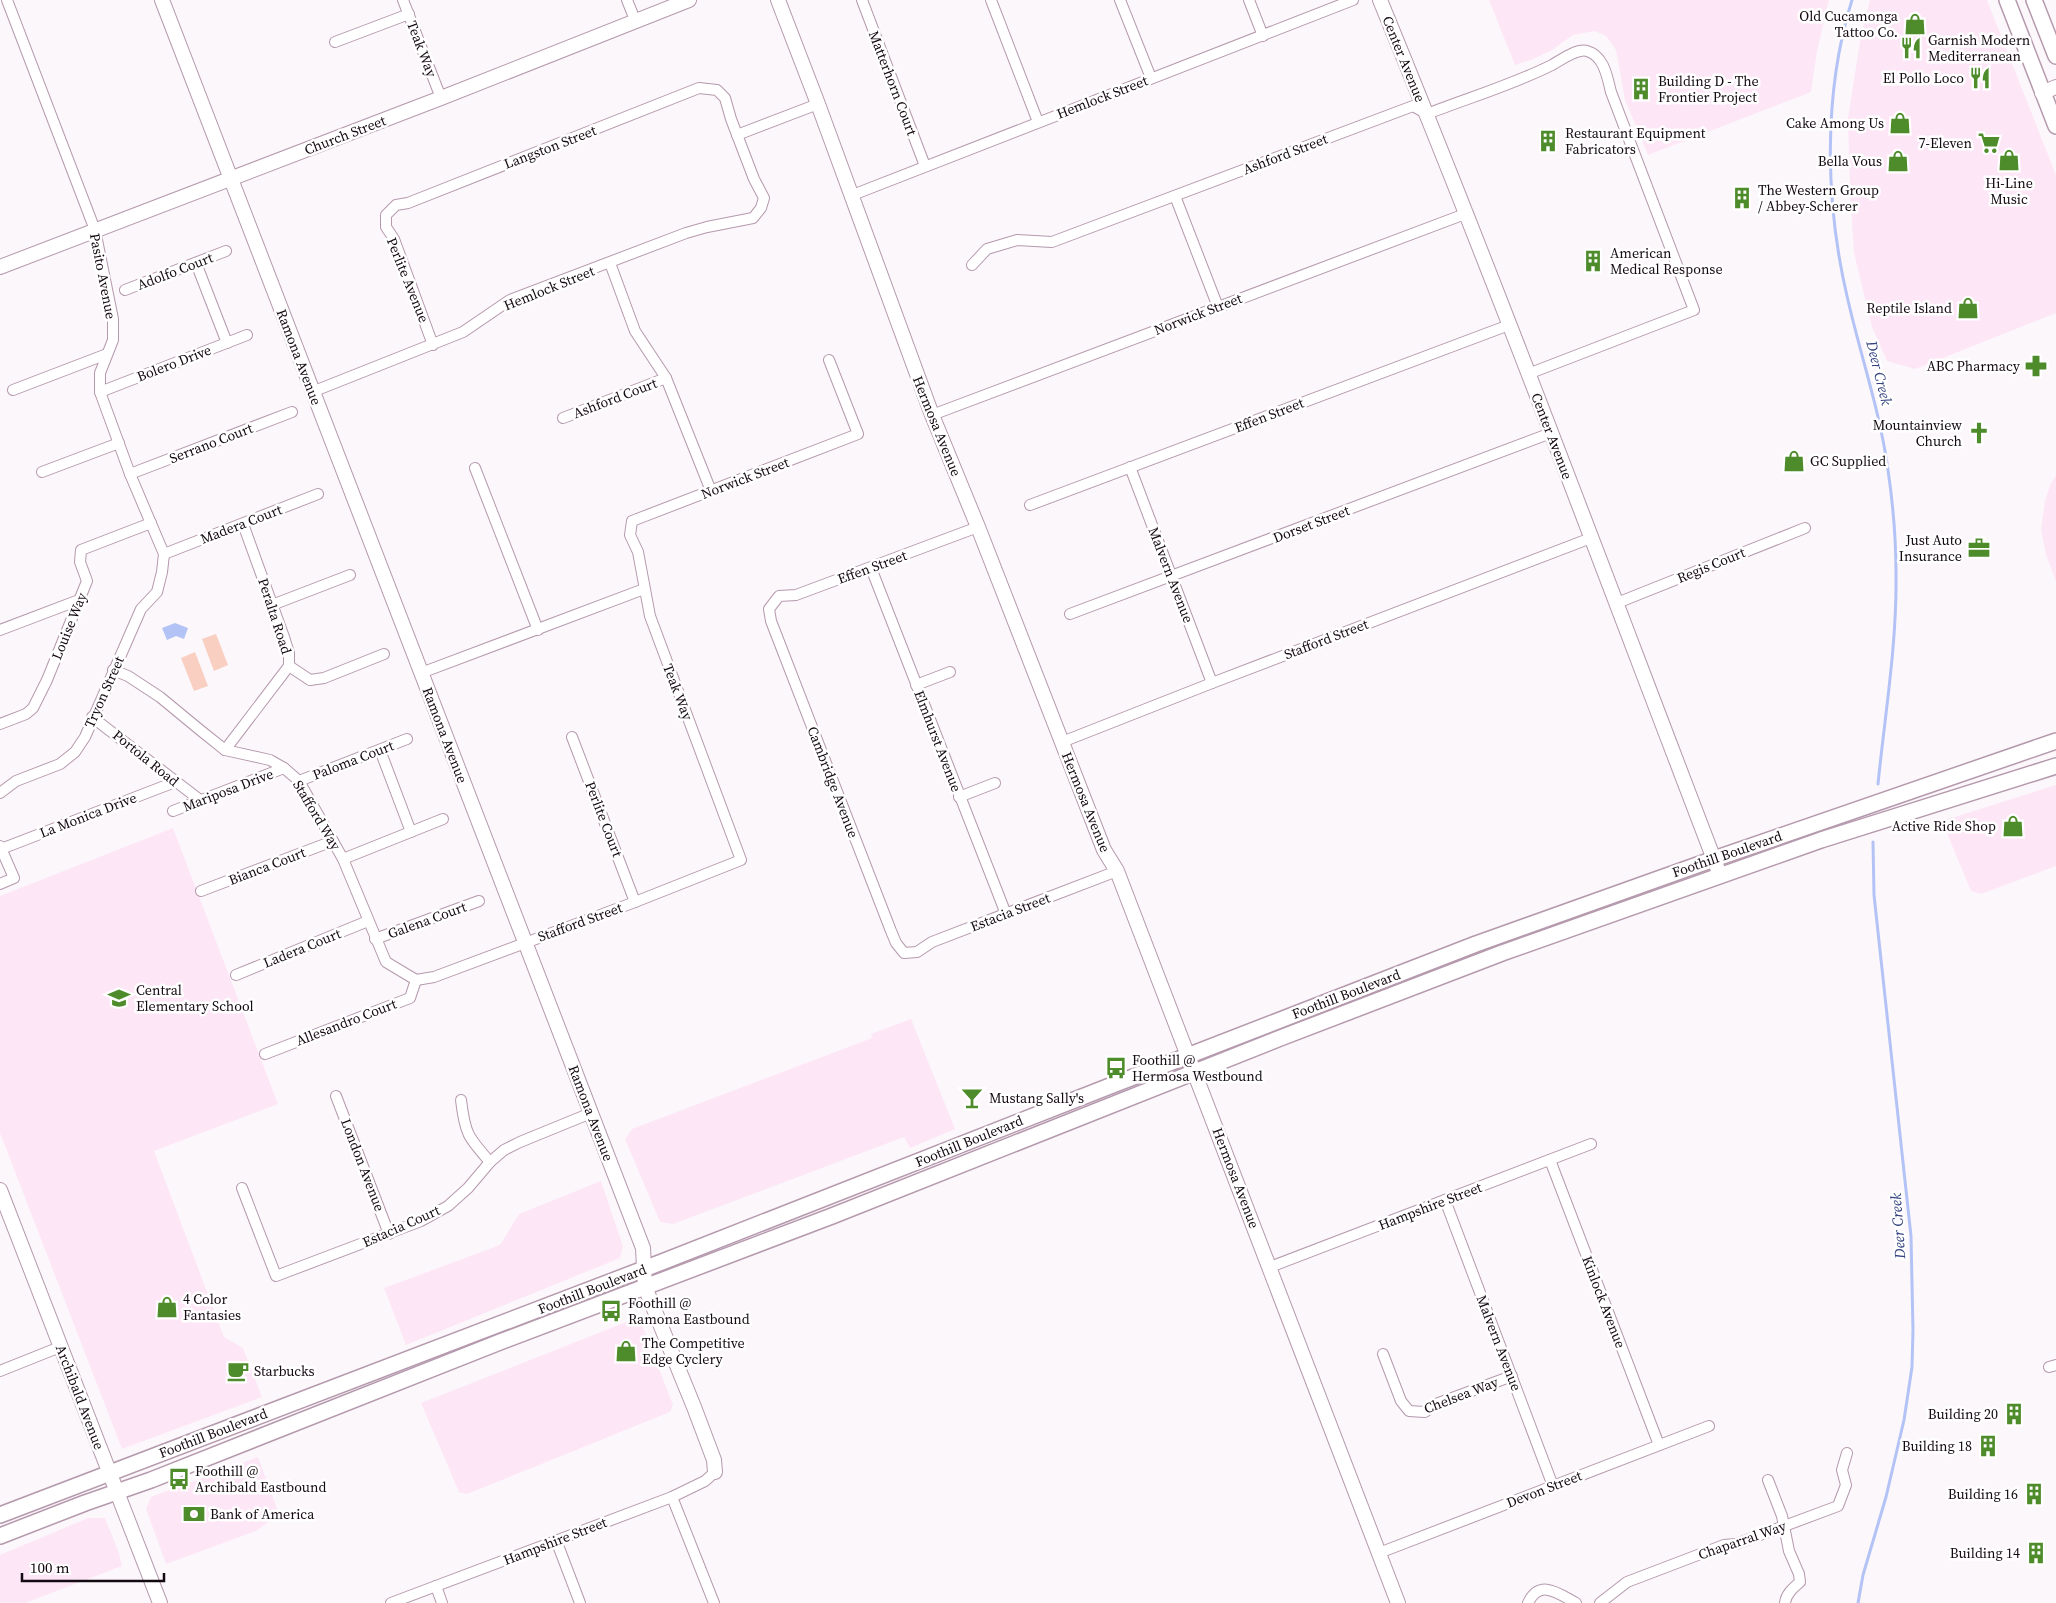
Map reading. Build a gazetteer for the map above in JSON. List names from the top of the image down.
{
  "streets": {
    "main road": ["Foothill Boulevard"],
    "street": [
      "Teak Way",
      "Center Avenue",
      "Matterhorn Court",
      "Hemlock Street",
      "Church Street",
      "Langston Street",
      "Ashford Street",
      "Adolfo Court",
      "Pasito Avenue",
      "Perlite Avenue",
      "Norwick Street",
      "Ramona Avenue",
      "Bolero Drive",
      "Ashford Court",
      "Effen Street",
      "Hermosa Avenue",
      "Serrano Court",
      "Madera Court",
      "Dorset Street",
      "Regis Court",
      "Malvern Avenue",
      "Peralta Road",
      "Louise Way",
      "Stafford Street",
      "Tryon Street",
      "Elmhurst Avenue",
      "Portola Road",
      "Paloma Court",
      "Cambridge Avenue",
      "Mariposa Drive",
      "La Monica Drive",
      "Stafford Way",
      "Perlite Court",
      "Bianca Court",
      "Estacia Street",
      "Galena Court",
      "Ladera Court",
      "Allesandro Court",
      "London Avenue",
      "Hampshire Street",
      "Estacia Court",
      "Kinlock Avenue",
      "Chelsea Way",
      "Archibald Avenue",
      "Devon Street",
      "Chaparral Way"
    ]
  },
  "crossings": [
    ["Teak Way", "Church Street"],
    ["Teak Way", "Norwick Street"],
    ["Teak Way", "Stafford Street"],
    ["Center Avenue", "Ashford Street"],
    ["Center Avenue", "Norwick Street"],
    ["Center Avenue", "Effen Street"],
    ["Center Avenue", "Dorset Street"],
    ["Center Avenue", "Regis Court"],
    ["Center Avenue", "Stafford Street"],
    ["Center Avenue", "Foothill Boulevard"],
    ["Matterhorn Court", "Hemlock Street"],
    ["Hemlock Street", "Langston Street"],
    ["Hemlock Street", "Perlite Avenue"],
    ["Hemlock Street", "Ramona Avenue"],
    ["Hemlock Street", "Hermosa Avenue"],
    ["Church Street", "Pasito Avenue"],
    ["Church Street", "Ramona Avenue"],
    ["Langston Street", "Perlite Avenue"],
    ["Pasito Avenue", "Bolero Drive"],
    ["Pasito Avenue", "Serrano Court"],
    ["Pasito Avenue", "Madera Court"],
    ["Pasito Avenue", "Louise Way"],
    ["Pasito Avenue", "Tryon Street"],
    ["Norwick Street", "Hermosa Avenue"],
    ["Ramona Avenue", "Stafford Street"],
    ["Ramona Avenue", "Foothill Boulevard"],
    ["Ramona Avenue", "Hampshire Street"],
    ["Ramona Avenue", "Estacia Court"],
    ["Effen Street", "Hermosa Avenue"],
    ["Effen Street", "Malvern Avenue"],
    ["Effen Street", "Elmhurst Avenue"],
    ["Effen Street", "Cambridge Avenue"],
    ["Hermosa Avenue", "Stafford Street"],
    ["Hermosa Avenue", "Foothill Boulevard"],
    ["Hermosa Avenue", "Estacia Street"],
    ["Hermosa Avenue", "Hampshire Street"],
    ["Hermosa Avenue", "Devon Street"],
    ["Madera Court", "Peralta Road"],
    ["Madera Court", "Tryon Street"],
    ["Dorset Street", "Malvern Avenue"],
    ["Malvern Avenue", "Stafford Street"],
    ["Malvern Avenue", "Hampshire Street"],
    ["Malvern Avenue", "Chelsea Way"],
    ["Malvern Avenue", "Devon Street"],
    ["Peralta Road", "Stafford Way"],
    ["Stafford Street", "Stafford Way"],
    ["Stafford Street", "Perlite Court"],
    ["Stafford Street", "Allesandro Court"],
    ["Tryon Street", "Portola Road"],
    ["Tryon Street", "Stafford Way"],
    ["Elmhurst Avenue", "Estacia Street"],
    ["Portola Road", "Mariposa Drive"],
    ["Portola Road", "La Monica Drive"],
    ["Paloma Court", "Stafford Way"],
    ["Cambridge Avenue", "Estacia Street"],
    ["Mariposa Drive", "Stafford Way"],
    ["Stafford Way", "Bianca Court"],
    ["Stafford Way", "Galena Court"],
    ["Stafford Way", "Ladera Court"],
    ["Stafford Way", "Allesandro Court"],
    ["Foothill Boulevard", "Archibald Avenue"],
    ["London Avenue", "Estacia Court"],
    ["Hampshire Street", "Kinlock Avenue"],
    ["Kinlock Avenue", "Devon Street"]
  ],
  "water": ["Deer Creek"],
  "places": {
    "shop": [
      "Old Cucamonga Tattoo Co.",
      "Cake Among Us",
      "Hi-Line Music",
      "Bella Vous",
      "Reptile Island",
      "GC Supplied",
      "Active Ride Shop",
      "4 Color Fantasies",
      "The Competitive Edge Cyclery"
    ],
    "restaurant": ["Garnish Modern Mediterranean", "El Pollo Loco"],
    "building": [
      "Building D - The Frontier Project",
      "Restaurant Equipment Fabricators",
      "The Western Group / Abbey-Scherer",
      "American Medical Response",
      "Building 20",
      "Building 18",
      "Building 16",
      "Building 14"
    ],
    "supermarket": ["7-Eleven"],
    "pharmacy": ["ABC Pharmacy"],
    "church": ["Mountainview Church"],
    "office": ["Just Auto Insurance"],
    "school or university": ["Central Elementary School"],
    "bus stop": ["Foothill @ Hermosa Westbound", "Foothill @ Ramona Eastbound", "Foothill @ Archibald Eastbound"],
    "bar": ["Mustang Sally's"],
    "cafe": ["Starbucks"],
    "bank": ["Bank of America"]
  },
  "scale_bar": "100 m"
}
